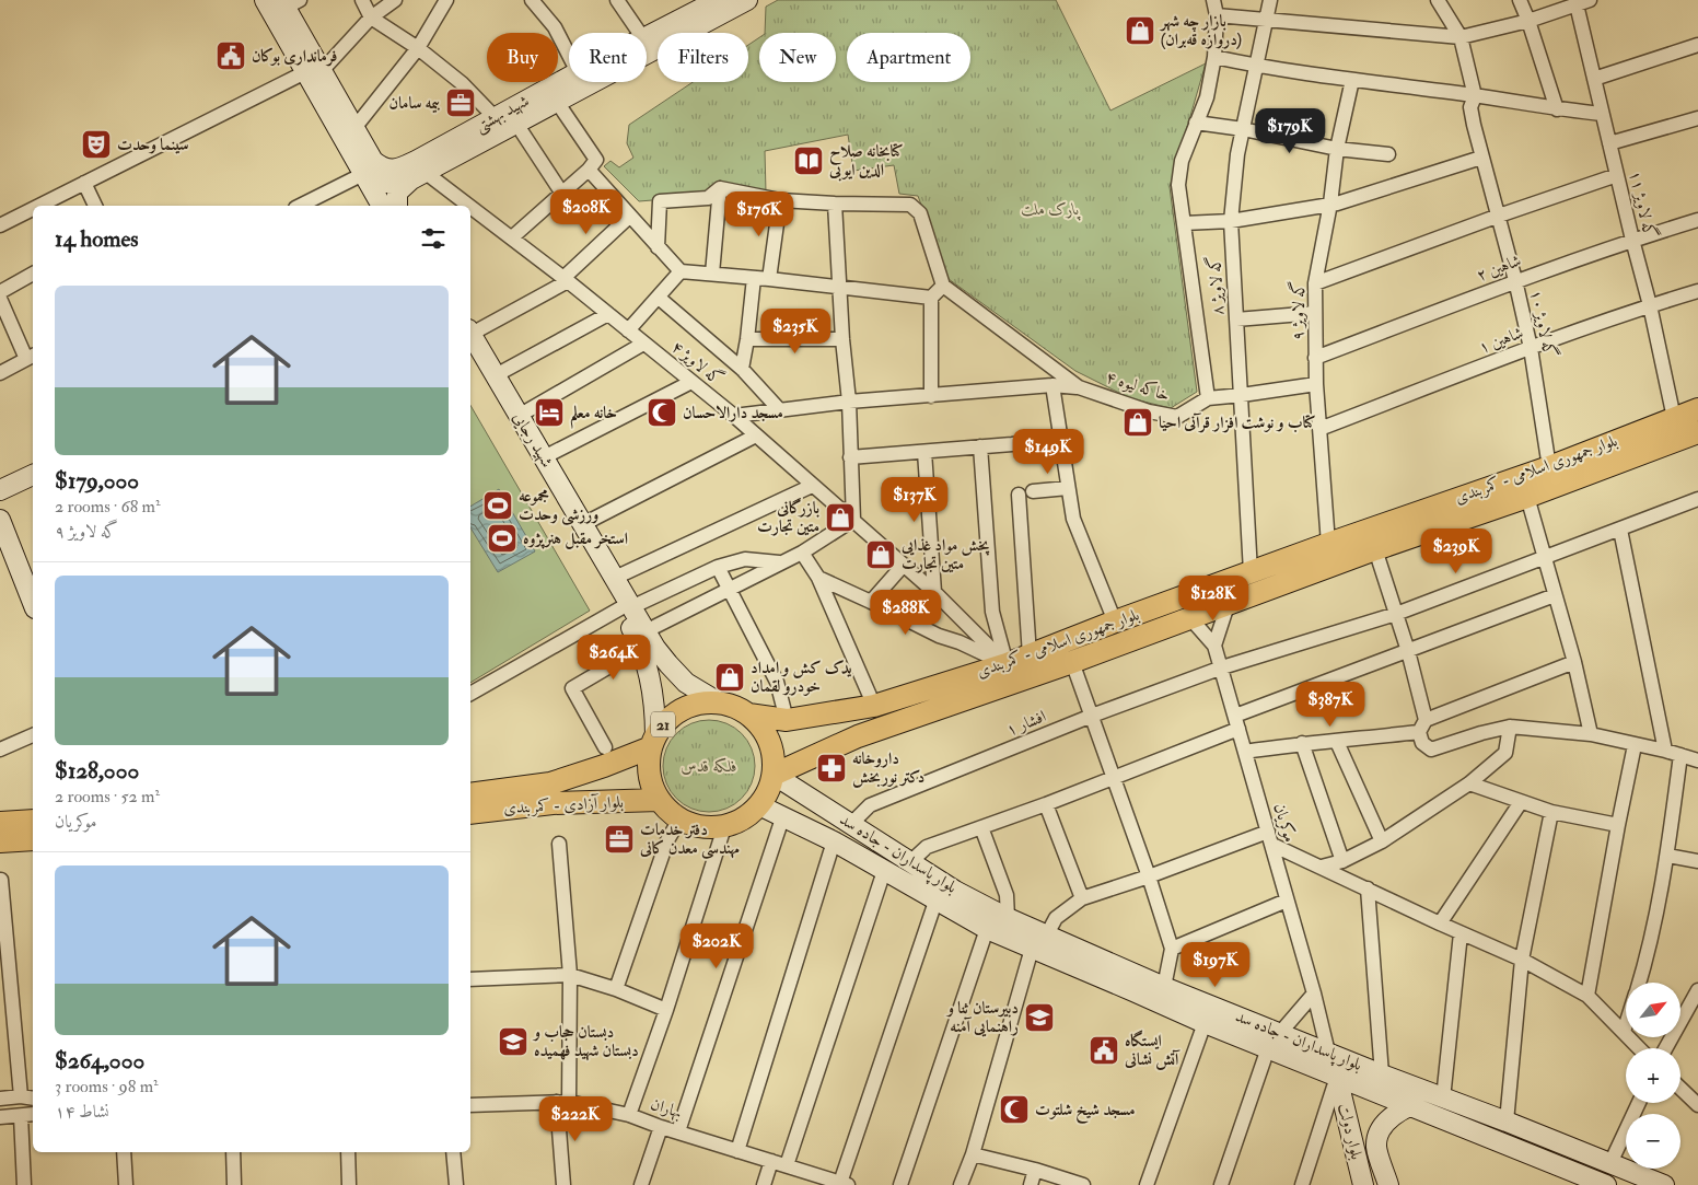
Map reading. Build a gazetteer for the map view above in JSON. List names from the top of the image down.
{
  "streets": {
    "main road": [
      "شهید بهشتی",
      "شهید رجایی",
      "بلوار جمهوری اسلامی - کمربندی",
      "21",
      "بلوار آزادی - کمربندی",
      "بلوار پاسداران - جاده سد",
      "بلوار دولت"
    ],
    "street": [
      "گه لاویژ ۱۱",
      "شاهین ۲",
      "گه لاویژ ۸",
      "گه لاویژ ۹",
      "گه لاویژ ۱۰",
      "شاهین ۱",
      "گه لاویژ ۴",
      "خاکه لیوه ۴",
      "افشار ۱",
      "موکریان",
      "بهاران"
    ]
  },
  "crossings": [
    ["شهید بهشتی", "گه لاویژ ۴"],
    ["گه لاویژ ۱۱", "شاهین ۲"],
    ["گه لاویژ ۱۱", "شاهین ۱"],
    ["گه لاویژ ۱۱", "بلوار جمهوری اسلامی - کمربندی"],
    ["شاهین ۲", "گه لاویژ ۹"],
    ["شاهین ۲", "گه لاویژ ۱۰"],
    ["گه لاویژ ۸", "بلوار جمهوری اسلامی - کمربندی"],
    ["گه لاویژ ۹", "شاهین ۱"],
    ["گه لاویژ ۹", "بلوار جمهوری اسلامی - کمربندی"],
    ["گه لاویژ ۱۰", "شاهین ۱"],
    ["گه لاویژ ۱۰", "بلوار جمهوری اسلامی - کمربندی"],
    ["گه لاویژ ۴", "بلوار جمهوری اسلامی - کمربندی"],
    ["شهید رجایی", "بلوار جمهوری اسلامی - کمربندی"],
    ["شهید رجایی", "21"],
    ["شهید رجایی", "بلوار آزادی - کمربندی"],
    ["شهید رجایی", "بلوار پاسداران - جاده سد"],
    ["بلوار جمهوری اسلامی - کمربندی", "21"],
    ["بلوار جمهوری اسلامی - کمربندی", "بلوار آزادی - کمربندی"],
    ["بلوار جمهوری اسلامی - کمربندی", "بلوار پاسداران - جاده سد"],
    ["افشار ۱", "موکریان"],
    ["افشار ۱", "بلوار پاسداران - جاده سد"],
    ["21", "بلوار آزادی - کمربندی"],
    ["21", "بلوار پاسداران - جاده سد"],
    ["بلوار آزادی - کمربندی", "بلوار پاسداران - جاده سد"],
    ["موکریان", "بلوار پاسداران - جاده سد"],
    ["بلوار پاسداران - جاده سد", "بلوار دولت"]
  ],
  "parks": ["پارک ملت", "فلکه قدس"],
  "places": {
    "shop": [
      "بازار چه شهر (دروازه قه‌بران)",
      "کتاب و نوشت افزار قرآنی احیا",
      "بازرگانی متین تجارت",
      "پخش مواد غذایی متین تجارت",
      "یدک کش و امداد خودرو لقمان"
    ],
    "public building": ["فرمانداری بوکان", "ایستگاه آتش نشانی"],
    "office": ["بیمه سامان", "دفتر خدمات مهندسی معدن کانی"],
    "theatre": ["سینما وحدت"],
    "library": ["کتابخانه صلاح الدین ایوبی"],
    "hotel": ["خانه معلم"],
    "mosque": ["مسجد دارالاحسان", "مسجد شیخ شلتوت"],
    "sports": ["مجموعه ورزشی وحدت", "استخر مقبل هنرپژوه"],
    "pharmacy": ["داروخانه دکتر نوربخش"],
    "school or university": ["دبیرستان ثنا و راهنمایی آمنه", "دبستان حجاب و دبستان شهید فهمیده"]
  },
  "north": "top right",
  "page": {
    "chip": [
      "Buy",
      "Rent",
      "Filters",
      "New",
      "Apartment"
    ],
    "price": [
      "$179K",
      "$208K",
      "$176K",
      "$235K",
      "$149K",
      "$137K",
      "$239K",
      "$128K",
      "$288K",
      "$264K",
      "$387K",
      "$202K",
      "$197K",
      "$222K"
    ],
    "heading": "14 homes",
    "list": [
      {
        "name": "$179,000",
        "note": "2 rooms · 68 m² · گه لاویژ ۹"
      },
      {
        "name": "$128,000",
        "note": "2 rooms · 52 m² · موکریان"
      },
      {
        "name": "$264,000",
        "note": "3 rooms · 98 m² · نشاط ۱۴"
      }
    ],
    "map_buttons": ["+", "−"]
  }
}
